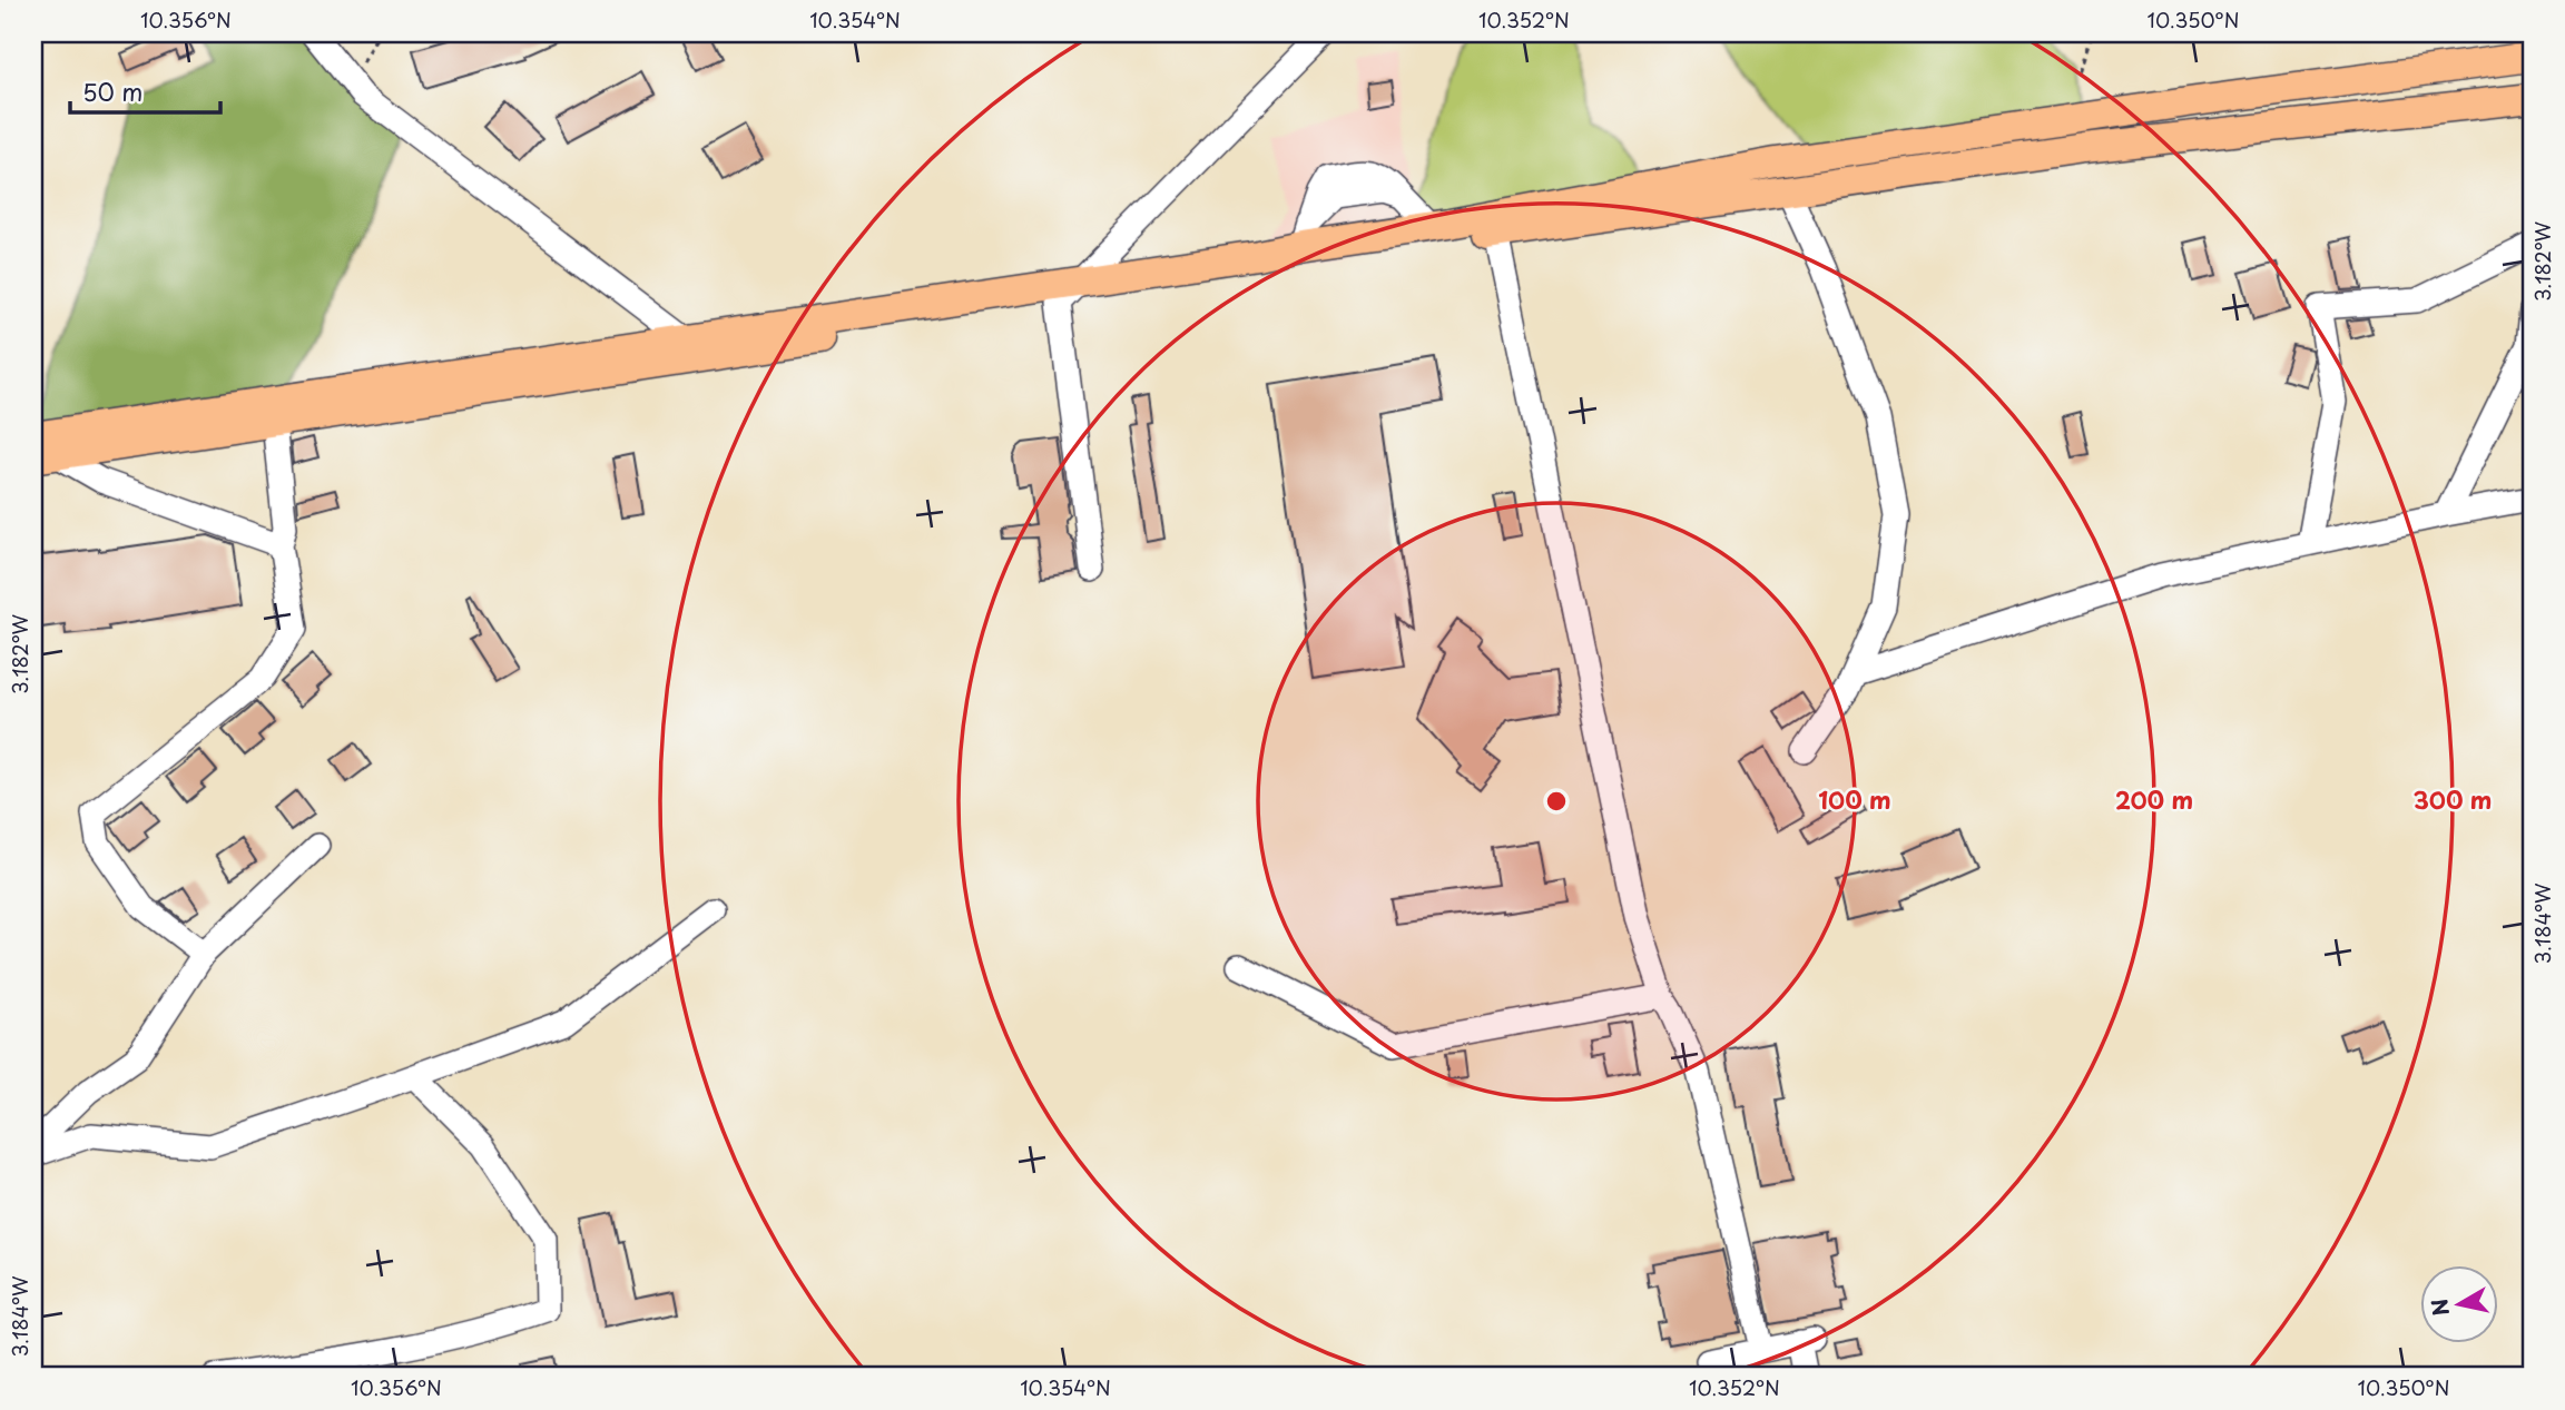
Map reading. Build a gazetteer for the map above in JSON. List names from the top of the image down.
{
  "scale_bar": "50 m",
  "north": "left",
  "coordinates": [
    "10.356°N",
    "10.354°N",
    "10.352°N",
    "10.350°N",
    "3.182°W",
    "3.184°W"
  ],
  "rings": ["100 m", "200 m", "300 m"]
}
